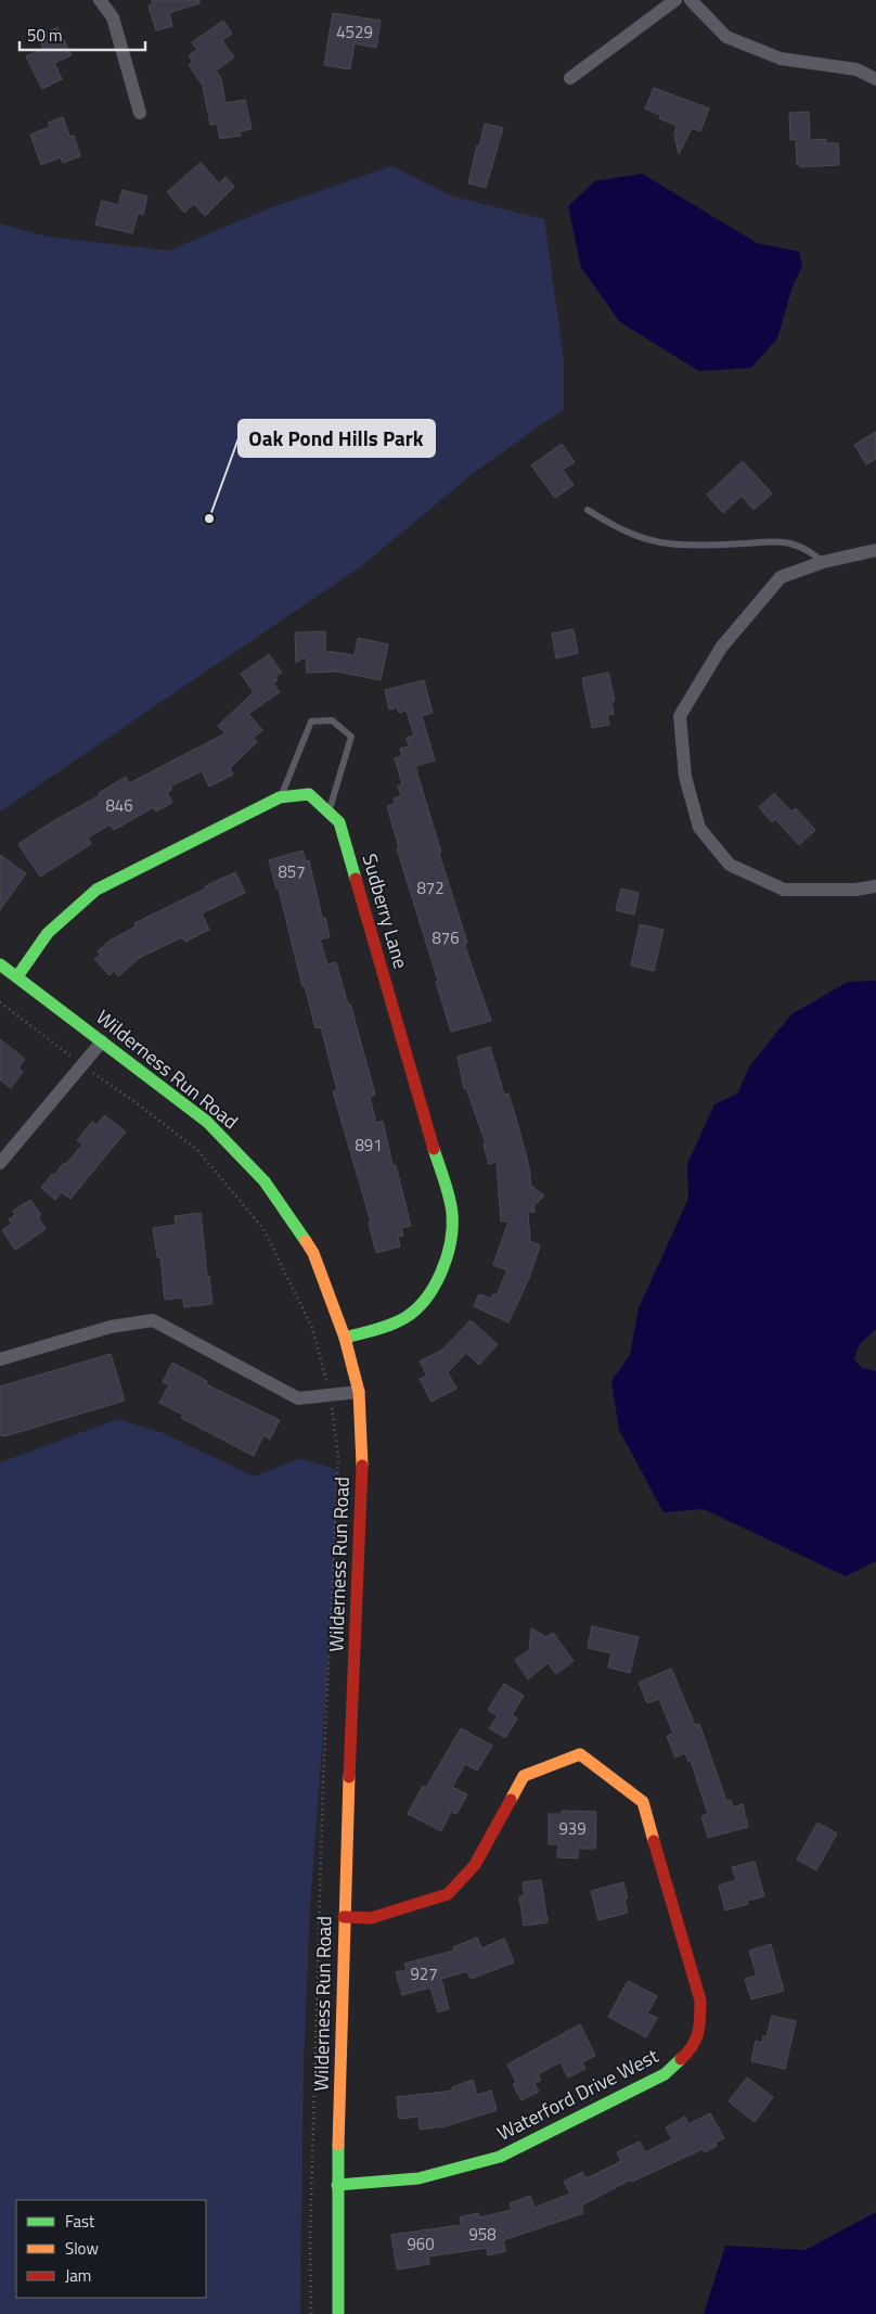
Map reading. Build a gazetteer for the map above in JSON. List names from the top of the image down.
{
  "streets": {
    "street": ["Sudberry Lane", "Wilderness Run Road", "Waterford Drive West"]
  },
  "crossings": [
    ["Sudberry Lane", "Wilderness Run Road"],
    ["Wilderness Run Road", "Waterford Drive West"]
  ],
  "places": ["Oak Pond Hills Park"],
  "house_numbers": [
    "4529",
    "846",
    "857",
    "872",
    "876",
    "891",
    "939",
    "927",
    "958",
    "960"
  ],
  "legend": ["Fast", "Slow", "Jam"],
  "scale_bar": "50 m"
}
